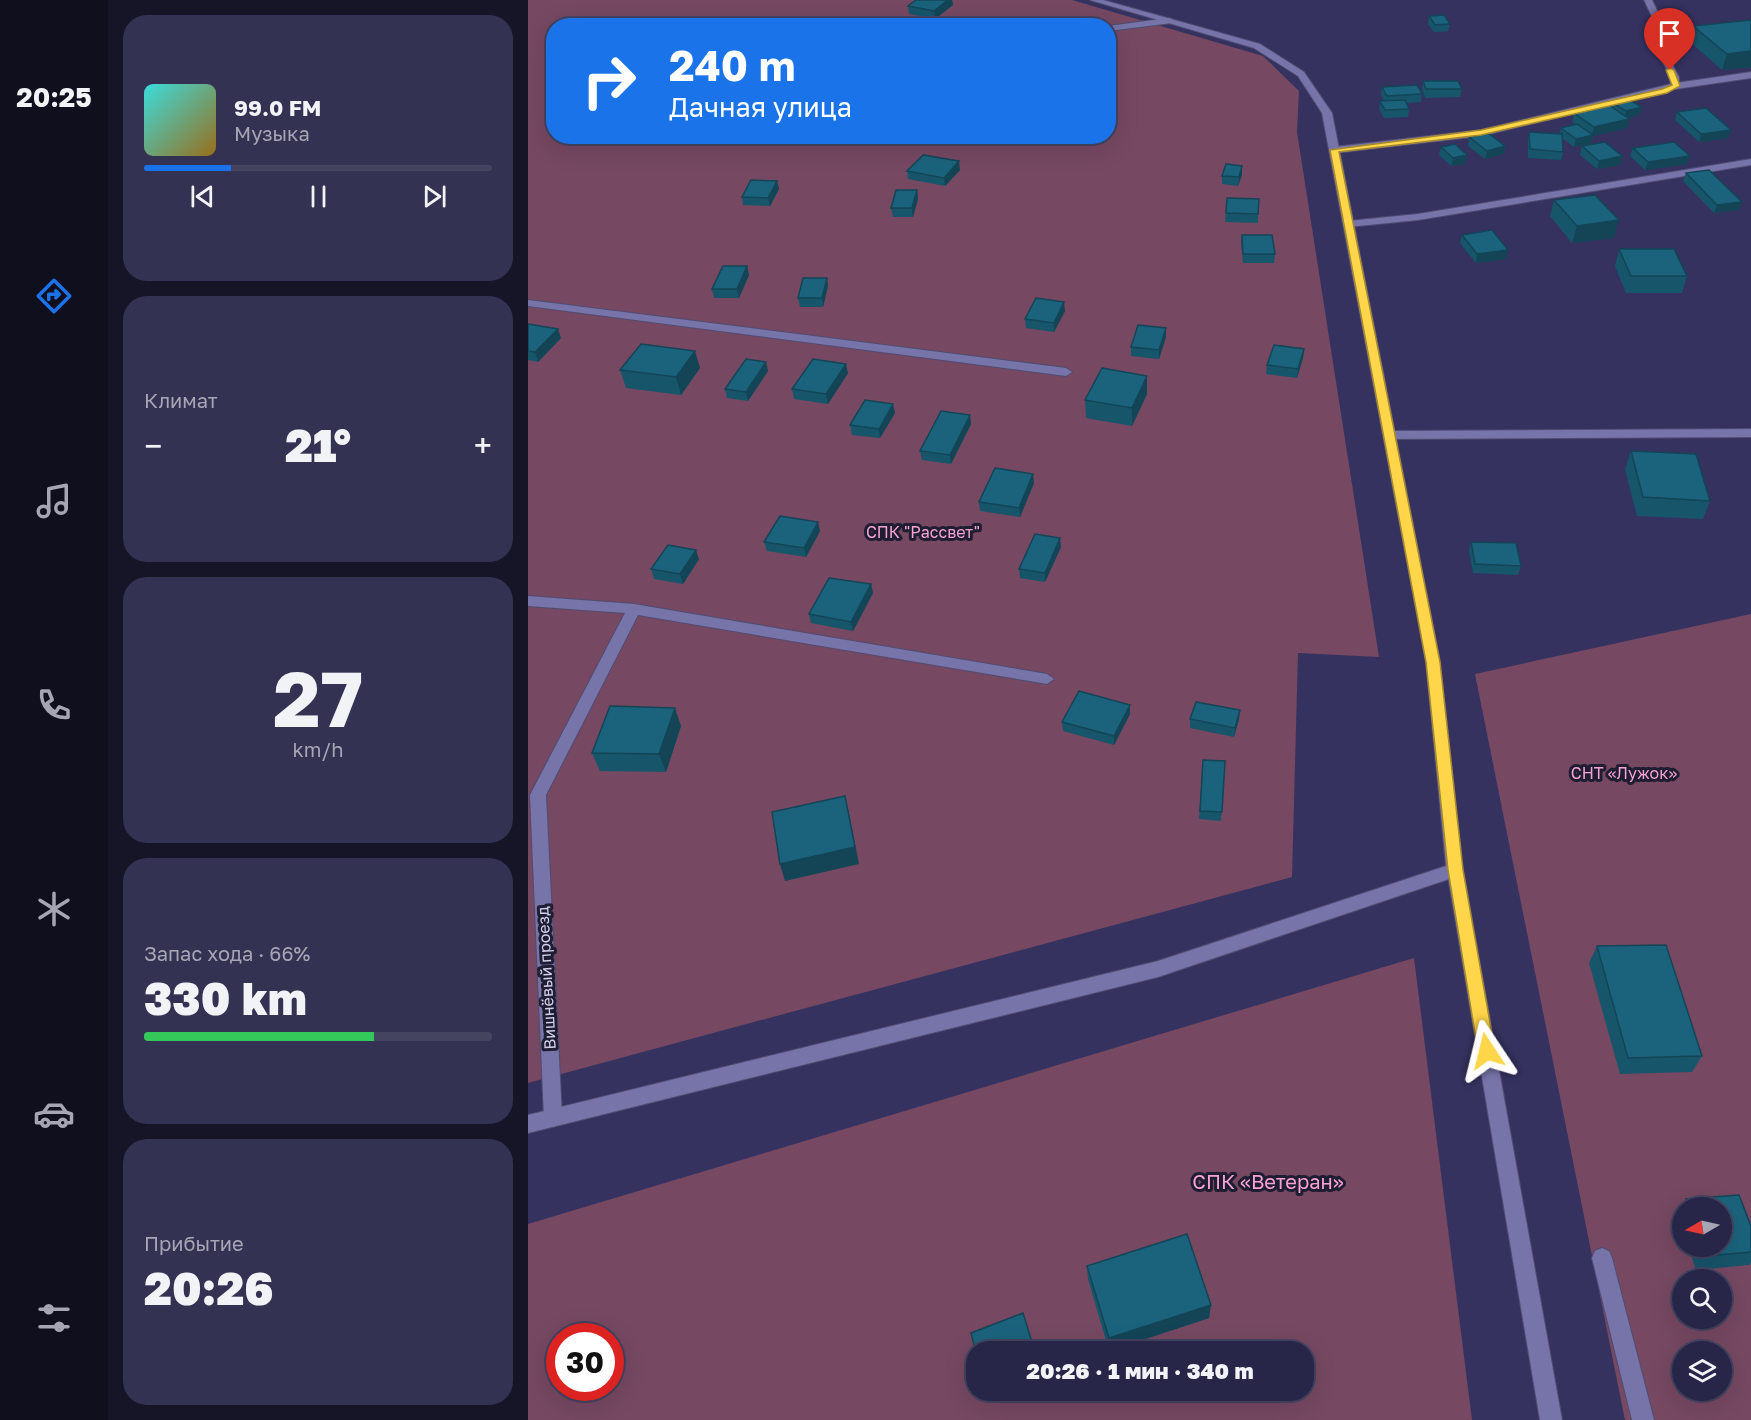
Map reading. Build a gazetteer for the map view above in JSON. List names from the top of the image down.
{
  "streets": {
    "street": ["Вишнёвый проезд"]
  },
  "parks": ["СПК \"Рассвет\"", "СНТ «Лужок»", "СПК «Ветеран»"],
  "north": "left",
  "page": {
    "tabs": "20:25",
    "turn": ["240 m", "Дачная улица"],
    "song": ["99.0 FM", "Музыка"],
    "tile": [
      "Климат",
      ["27", "km/h"],
      ["Запас хода · 66%", "330 km"],
      ["Прибытие", "20:26"]
    ],
    "heat": ["−", "21°", "+"],
    "limit": "30",
    "trip": "20:26 · 1 мин · 340 m"
  }
}
